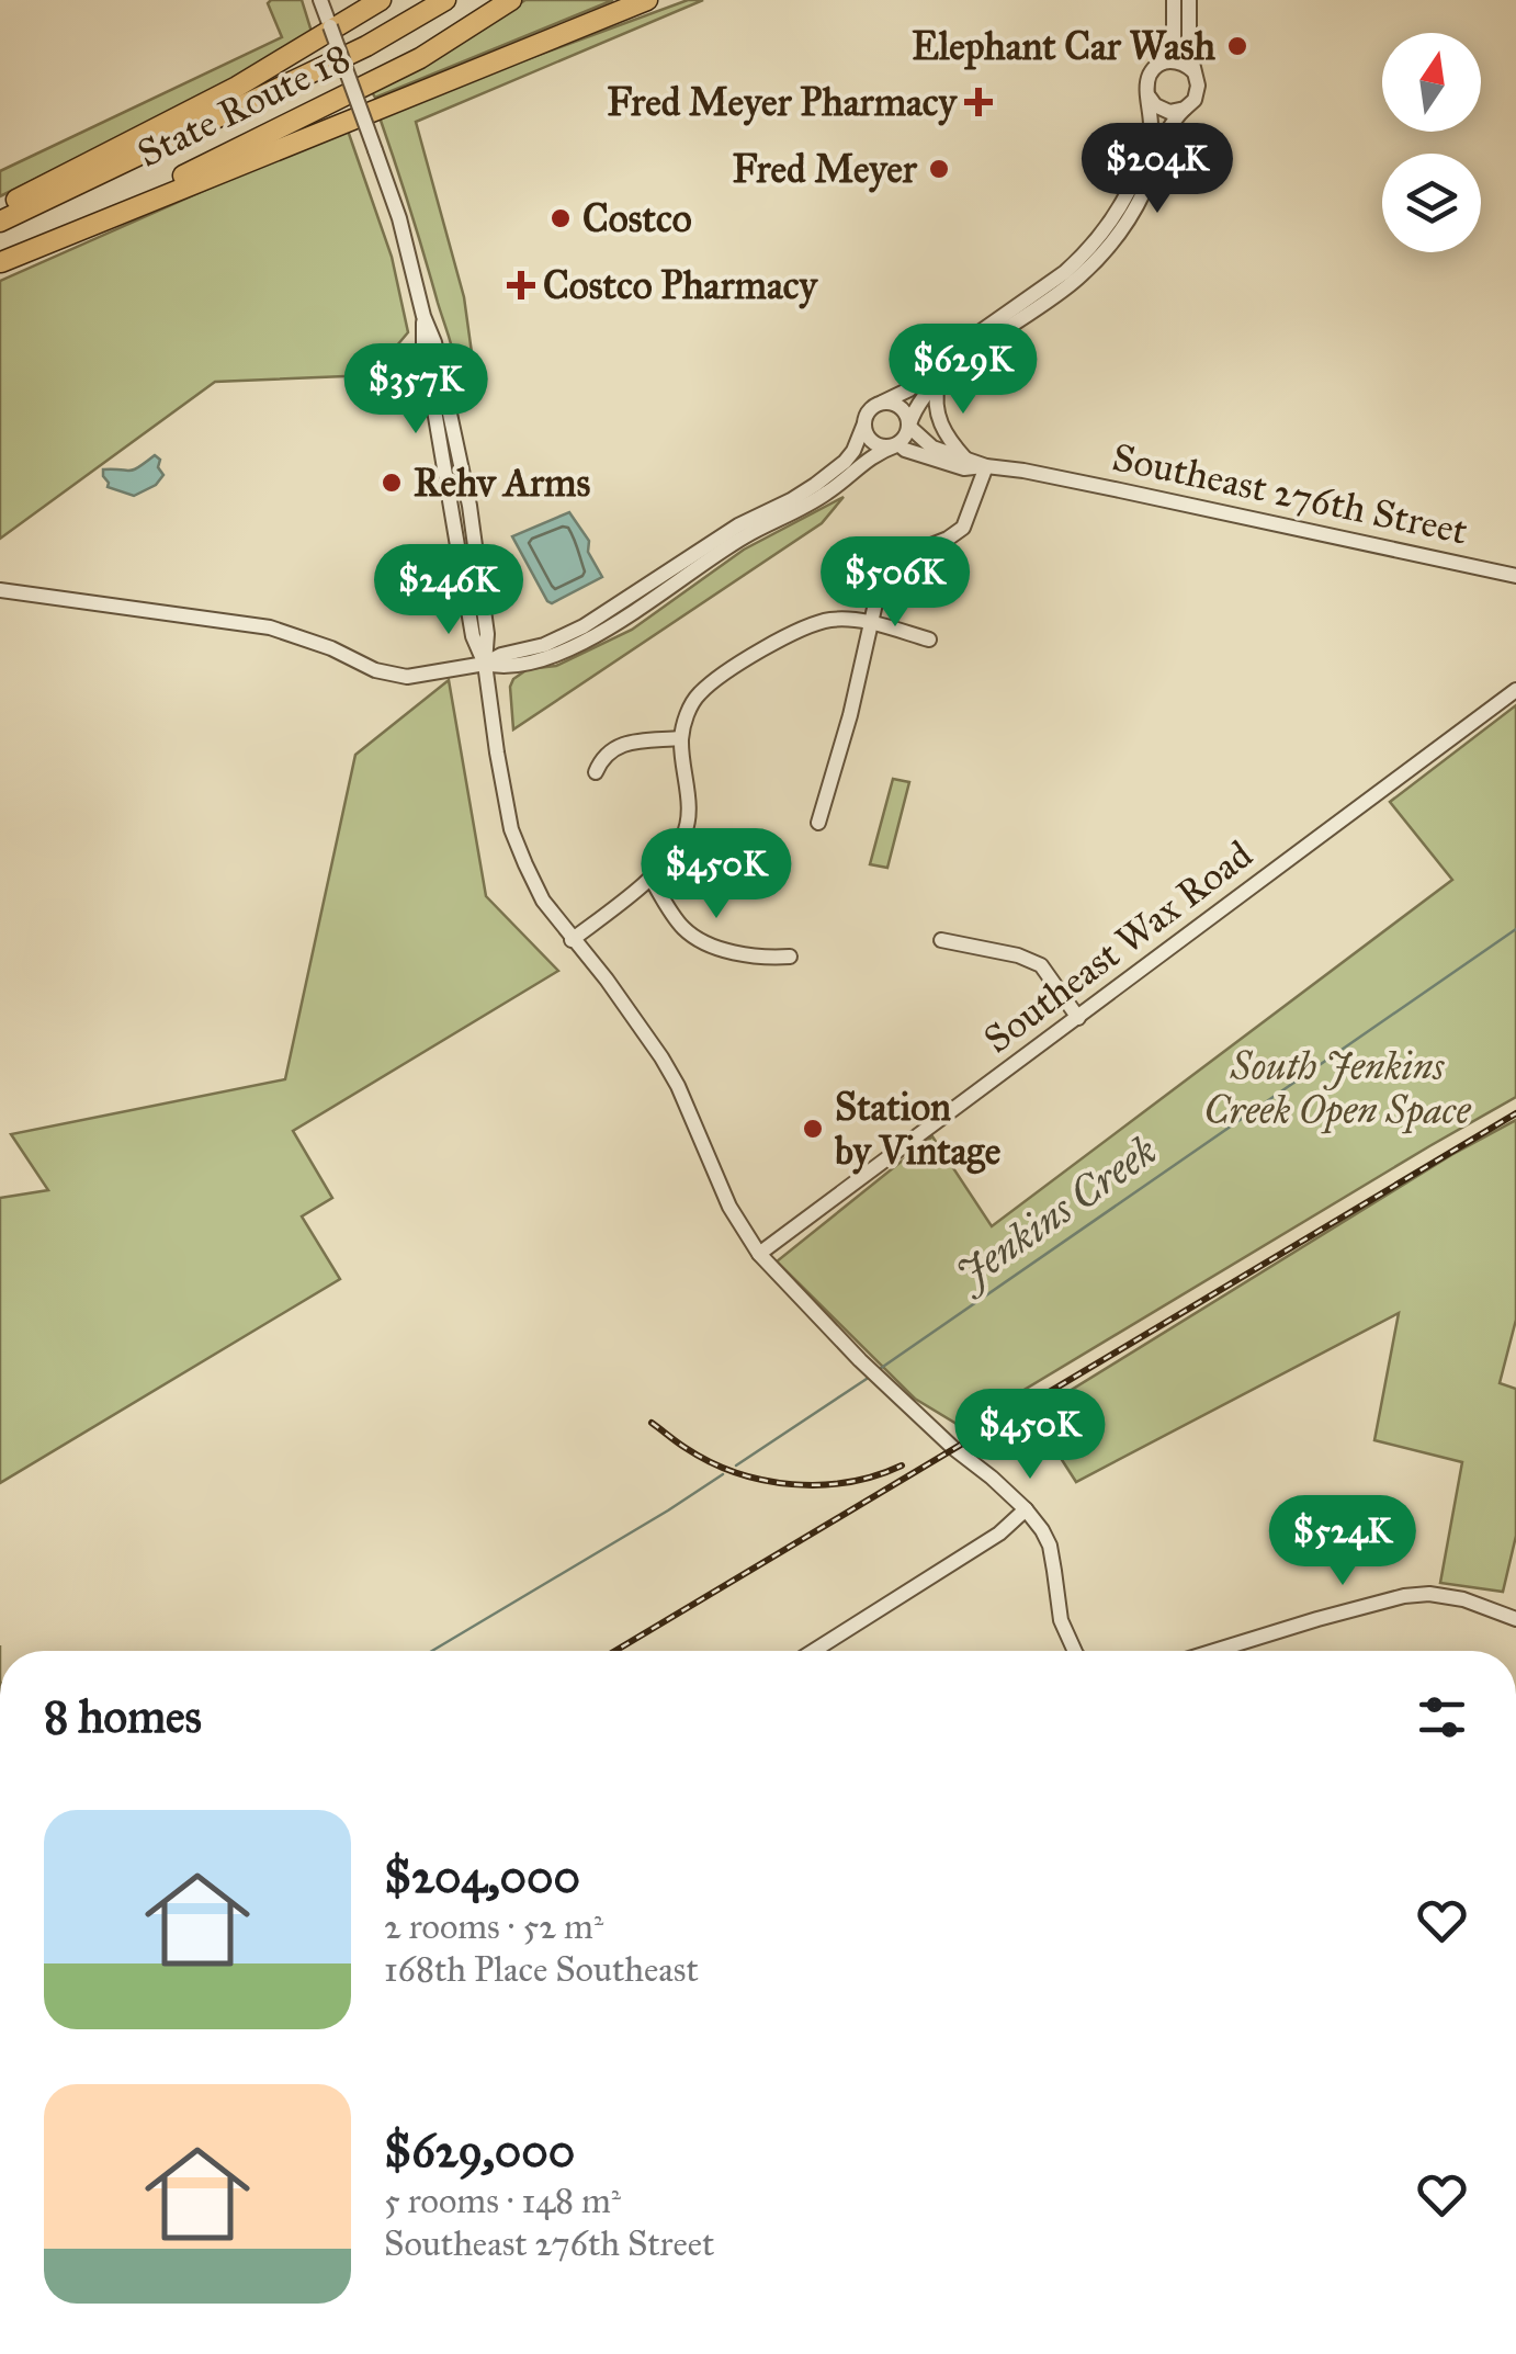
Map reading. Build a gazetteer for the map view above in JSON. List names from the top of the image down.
{
  "streets": {
    "highway": ["State Route 18"],
    "street": ["Southeast 276th Street", "Southeast Wax Road"]
  },
  "water": ["Jenkins Creek"],
  "parks": ["South Jenkins Creek Open Space"],
  "places": {
    "other": [
      "Elephant Car Wash",
      "Fred Meyer",
      "Costco",
      "Rehv Arms",
      "Station by Vintage"
    ],
    "health": ["Fred Meyer Pharmacy", "Costco Pharmacy"]
  },
  "north": "top",
  "page": {
    "price": [
      "$204K",
      "$629K",
      "$357K",
      "$506K",
      "$246K",
      "$450K",
      "$450K",
      "$524K"
    ],
    "heading": "8 homes",
    "list": [
      {
        "name": "$204,000",
        "note": "2 rooms · 52 m² · 168th Place Southeast"
      },
      {
        "name": "$629,000",
        "note": "5 rooms · 148 m² · Southeast 276th Street"
      }
    ]
  }
}
